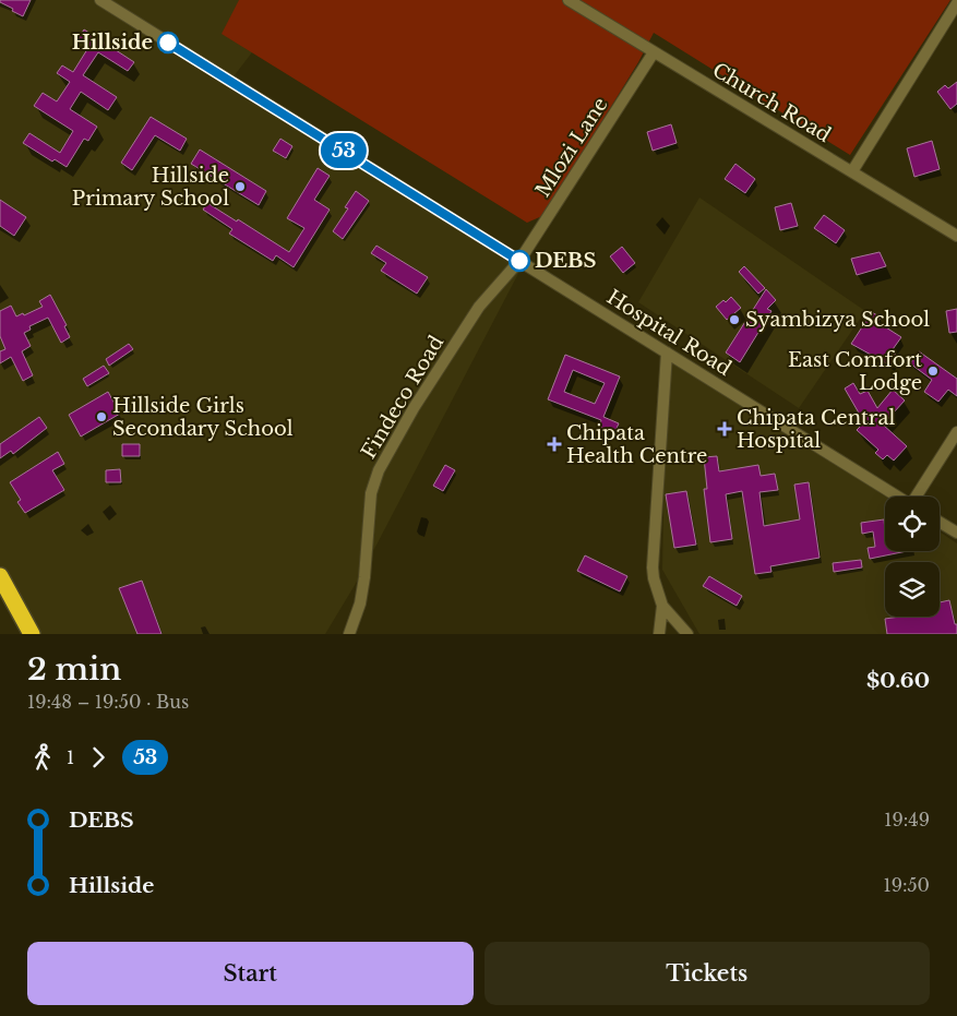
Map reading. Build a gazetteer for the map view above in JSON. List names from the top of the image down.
{
  "streets": {
    "street": [
      "Church Road",
      "Mlozi Lane",
      "Hospital Road",
      "Findeco Road"
    ]
  },
  "crossings": [
    ["Church Road", "Mlozi Lane"],
    ["Mlozi Lane", "Hospital Road"],
    ["Mlozi Lane", "Findeco Road"],
    ["Hospital Road", "Findeco Road"]
  ],
  "places": {
    "other": [
      "Hillside",
      "Hillside Primary School",
      "DEBS",
      "Syambizya School",
      "East Comfort Lodge",
      "Hillside Girls Secondary School"
    ],
    "health": ["Chipata Central Hospital", "Chipata Health Centre"]
  },
  "lines": ["bus line 53"],
  "page": {
    "on_map": "53",
    "heading": ["2 min", "19:48 – 19:50 · Bus", "$0.60"],
    "legs": ["1", "53"],
    "list": [
      {
        "name": "DEBS",
        "value": "19:49"
      },
      {
        "name": "Hillside",
        "value": "19:50"
      }
    ],
    "buttons": ["Start", "Tickets"]
  }
}
